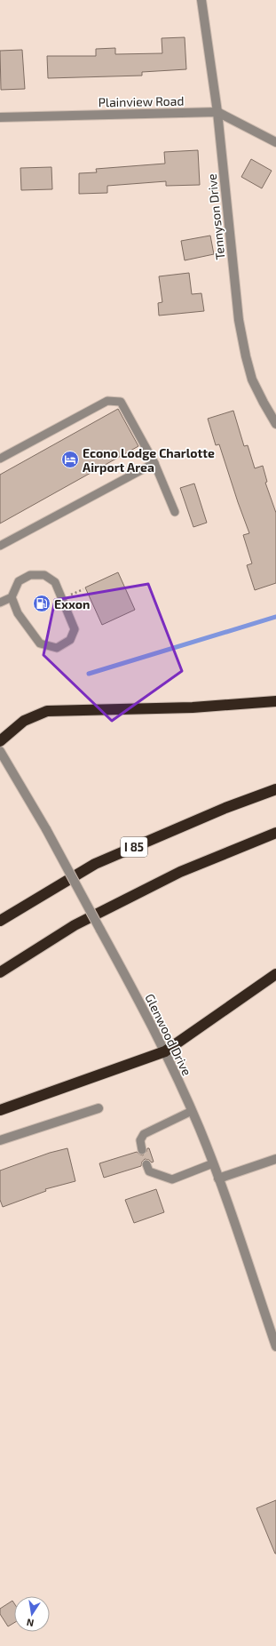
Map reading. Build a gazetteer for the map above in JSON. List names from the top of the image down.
{
  "streets": {
    "highway": ["I 85"],
    "street": ["Plainview Road", "Tennyson Drive", "Glenwood Drive"]
  },
  "crossings": [
    ["Plainview Road", "Tennyson Drive"]
  ],
  "places": {
    "hotel": ["Econo Lodge Charlotte Airport Area"],
    "fuel station": ["Exxon"]
  },
  "north": "bottom"
}
